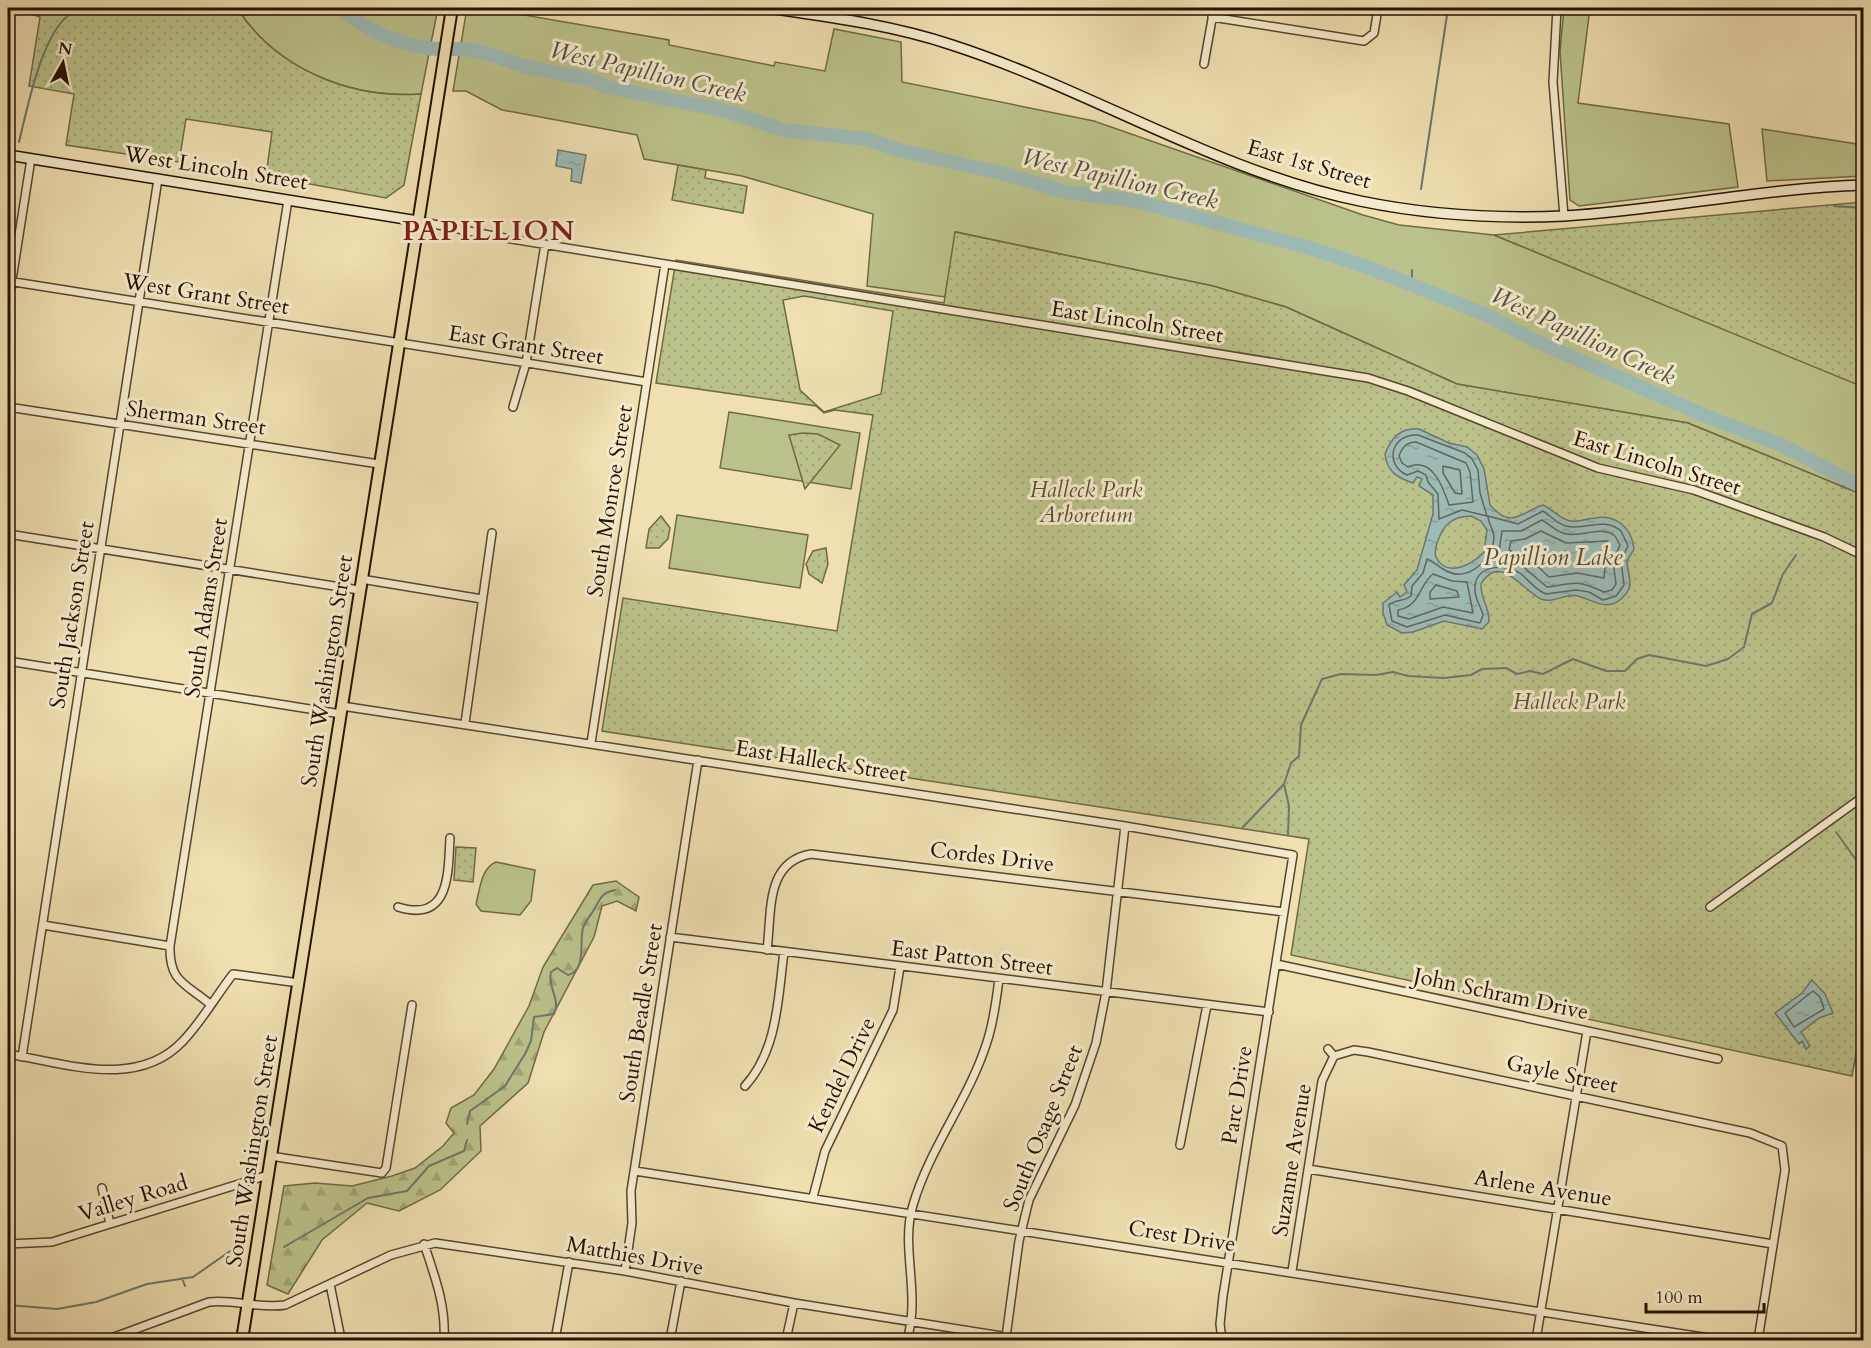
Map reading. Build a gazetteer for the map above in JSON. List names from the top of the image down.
{
  "streets": {
    "main road": ["East 1st Street", "West Lincoln Street", "South Washington Street"],
    "street": [
      "West Grant Street",
      "East Lincoln Street",
      "East Grant Street",
      "Sherman Street",
      "South Monroe Street",
      "South Adams Street",
      "South Jackson Street",
      "East Halleck Street",
      "Cordes Drive",
      "East Patton Street",
      "John Schram Drive",
      "South Beadle Street",
      "Gayle Street",
      "Kendel Drive",
      "Parc Drive",
      "South Osage Street",
      "Suzanne Avenue",
      "Arlene Avenue",
      "Valley Road",
      "Crest Drive",
      "Matthies Drive"
    ]
  },
  "crossings": [
    ["West Lincoln Street", "East Lincoln Street"],
    ["West Lincoln Street", "South Adams Street"],
    ["West Lincoln Street", "South Jackson Street"],
    ["West Lincoln Street", "South Washington Street"],
    ["West Grant Street", "East Grant Street"],
    ["West Grant Street", "South Adams Street"],
    ["West Grant Street", "South Jackson Street"],
    ["West Grant Street", "South Washington Street"],
    ["East Lincoln Street", "South Monroe Street"],
    ["East Lincoln Street", "South Washington Street"],
    ["East Grant Street", "South Monroe Street"],
    ["East Grant Street", "South Washington Street"],
    ["Sherman Street", "South Adams Street"],
    ["Sherman Street", "South Jackson Street"],
    ["Sherman Street", "South Washington Street"],
    ["South Monroe Street", "East Halleck Street"],
    ["South Adams Street", "East Halleck Street"],
    ["South Jackson Street", "East Halleck Street"],
    ["South Washington Street", "East Halleck Street"],
    ["South Washington Street", "Valley Road"],
    ["South Washington Street", "Matthies Drive"],
    ["East Halleck Street", "South Beadle Street"],
    ["East Halleck Street", "Parc Drive"],
    ["East Halleck Street", "South Osage Street"],
    ["Cordes Drive", "East Patton Street"],
    ["Cordes Drive", "Parc Drive"],
    ["Cordes Drive", "South Osage Street"],
    ["East Patton Street", "South Beadle Street"],
    ["East Patton Street", "Kendel Drive"],
    ["East Patton Street", "Parc Drive"],
    ["East Patton Street", "South Osage Street"],
    ["John Schram Drive", "Parc Drive"],
    ["South Beadle Street", "Crest Drive"],
    ["South Beadle Street", "Matthies Drive"],
    ["Gayle Street", "Suzanne Avenue"],
    ["Gayle Street", "Arlene Avenue"],
    ["Kendel Drive", "Crest Drive"],
    ["Parc Drive", "Crest Drive"],
    ["South Osage Street", "Crest Drive"],
    ["South Osage Street", "Matthies Drive"],
    ["Suzanne Avenue", "Arlene Avenue"],
    ["Suzanne Avenue", "Crest Drive"]
  ],
  "districts": ["PAPILLION"],
  "water": ["West Papillion Creek", "Papillion Lake"],
  "parks": ["Halleck Park Arboretum", "Halleck Park"],
  "scale_bar": "100 m",
  "north": "top"
}
